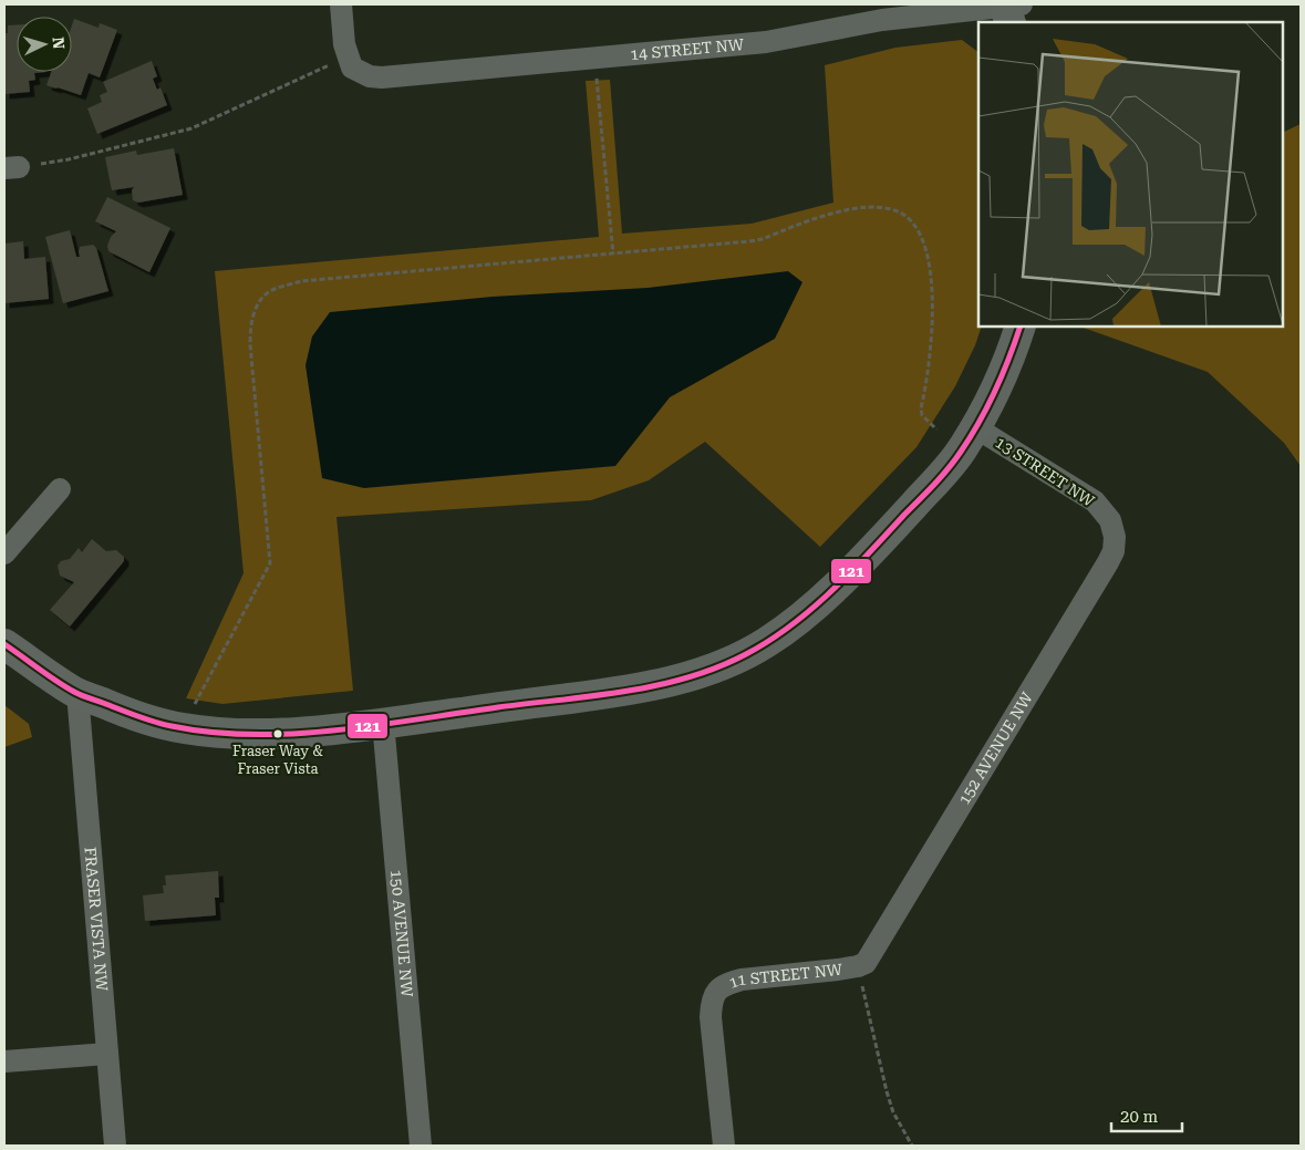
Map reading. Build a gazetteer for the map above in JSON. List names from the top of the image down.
{
  "streets": {
    "street": [
      "14 STREET NW",
      "13 STREET NW",
      "152 AVENUE NW",
      "FRASER VISTA NW",
      "150 AVENUE NW",
      "11 STREET NW"
    ]
  },
  "crossings": [
    ["13 STREET NW", "152 AVENUE NW"],
    ["152 AVENUE NW", "11 STREET NW"]
  ],
  "places": ["Fraser Way & Fraser Vista"],
  "lines": ["transit line 121"],
  "scale_bar": "20 m",
  "north": "right"
}
